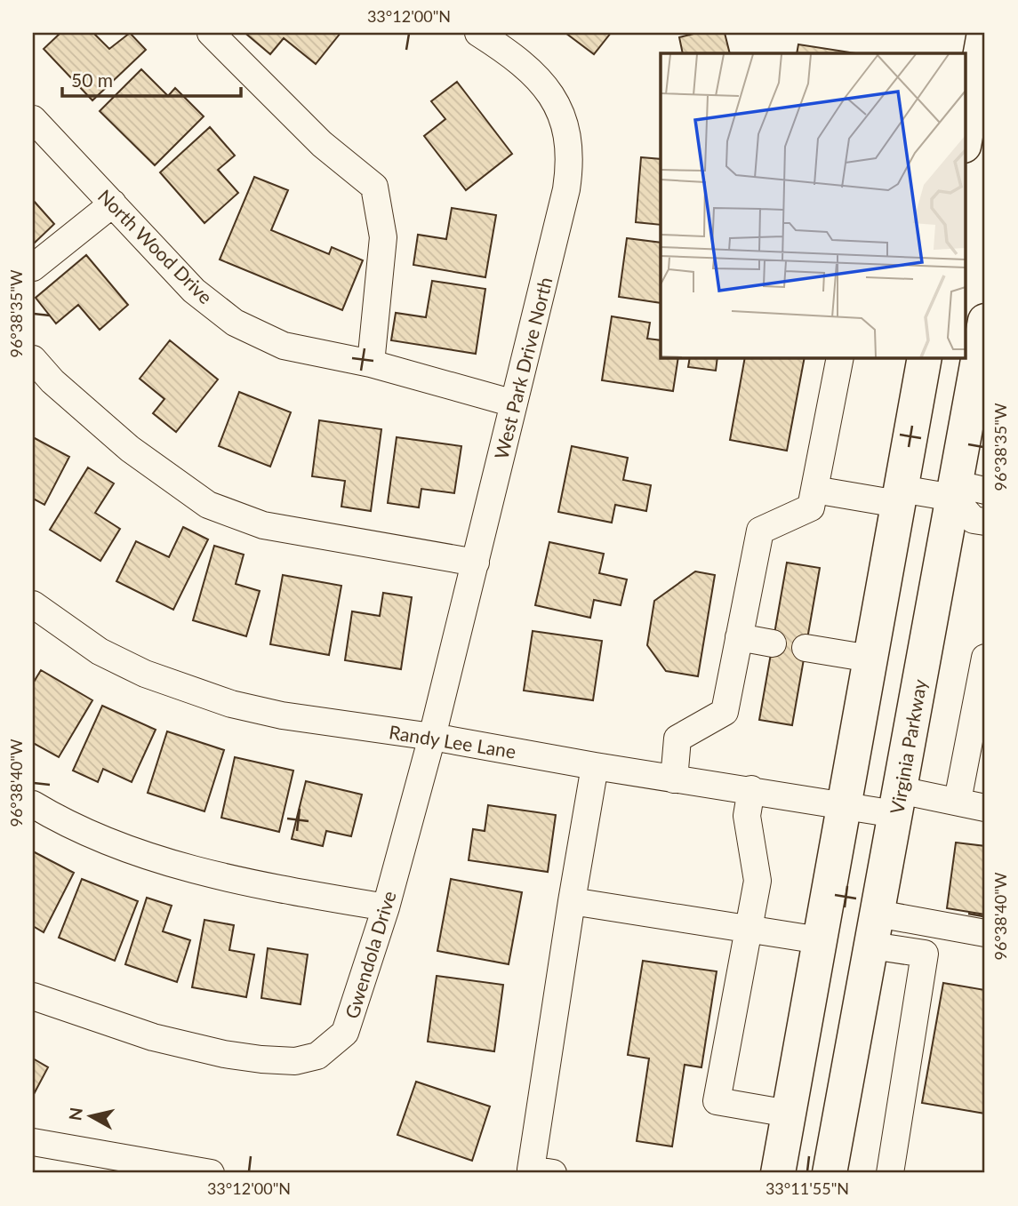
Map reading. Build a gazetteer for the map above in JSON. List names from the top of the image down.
{
  "streets": {
    "main road": ["Virginia Parkway"],
    "street": [
      "North Wood Drive",
      "West Park Drive North",
      "Randy Lee Lane",
      "Gwendola Drive"
    ]
  },
  "crossings": [
    ["North Wood Drive", "West Park Drive North"],
    ["West Park Drive North", "Randy Lee Lane"],
    ["West Park Drive North", "Gwendola Drive"],
    ["Randy Lee Lane", "Virginia Parkway"],
    ["Randy Lee Lane", "Gwendola Drive"]
  ],
  "scale_bar": "50 m",
  "north": "left",
  "coordinates": [
    "33°12'00\"N",
    "96°38'35\"W",
    "96°38'40\"W",
    "33°11'55\"N"
  ]
}
